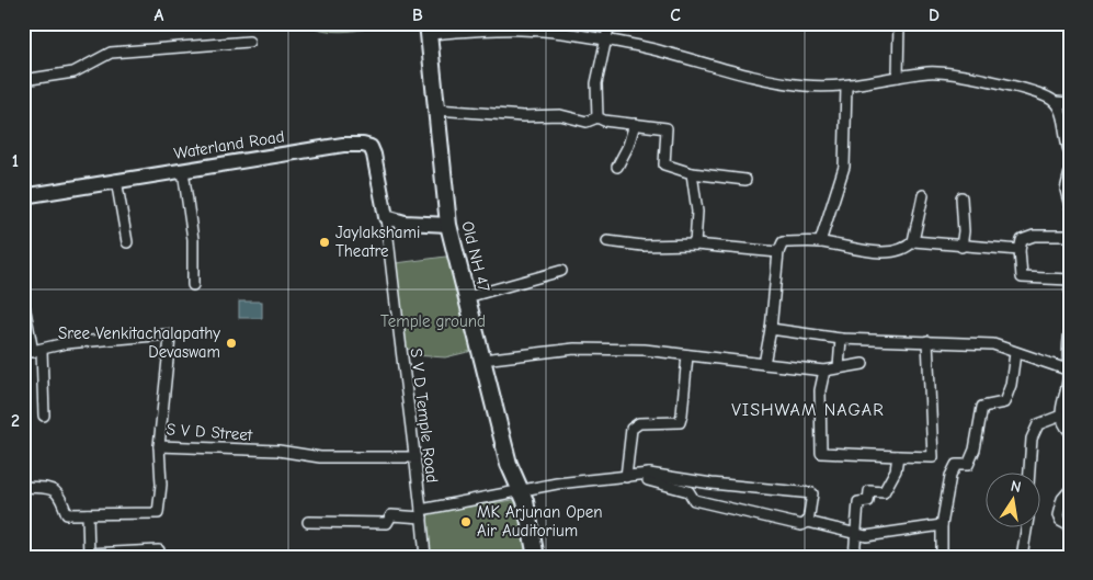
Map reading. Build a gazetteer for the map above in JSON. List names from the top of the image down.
{
  "streets": {
    "main road": ["Waterland Road", "Old NH 47"],
    "street": ["S V D Temple Road", "S V D Street"]
  },
  "crossings": [
    ["Waterland Road", "S V D Temple Road"],
    ["S V D Temple Road", "S V D Street"]
  ],
  "districts": ["VISHWAM NAGAR"],
  "parks": ["Temple ground"],
  "places": ["Jaylakshami Theatre", "Sree Venkitachalapathy Devaswam", "MK Arjunan Open Air Auditorium"],
  "north": "top",
  "grid": {
    "columns": [
      "A",
      "B",
      "C",
      "D"
    ],
    "rows": ["1", "2"]
  }
}
